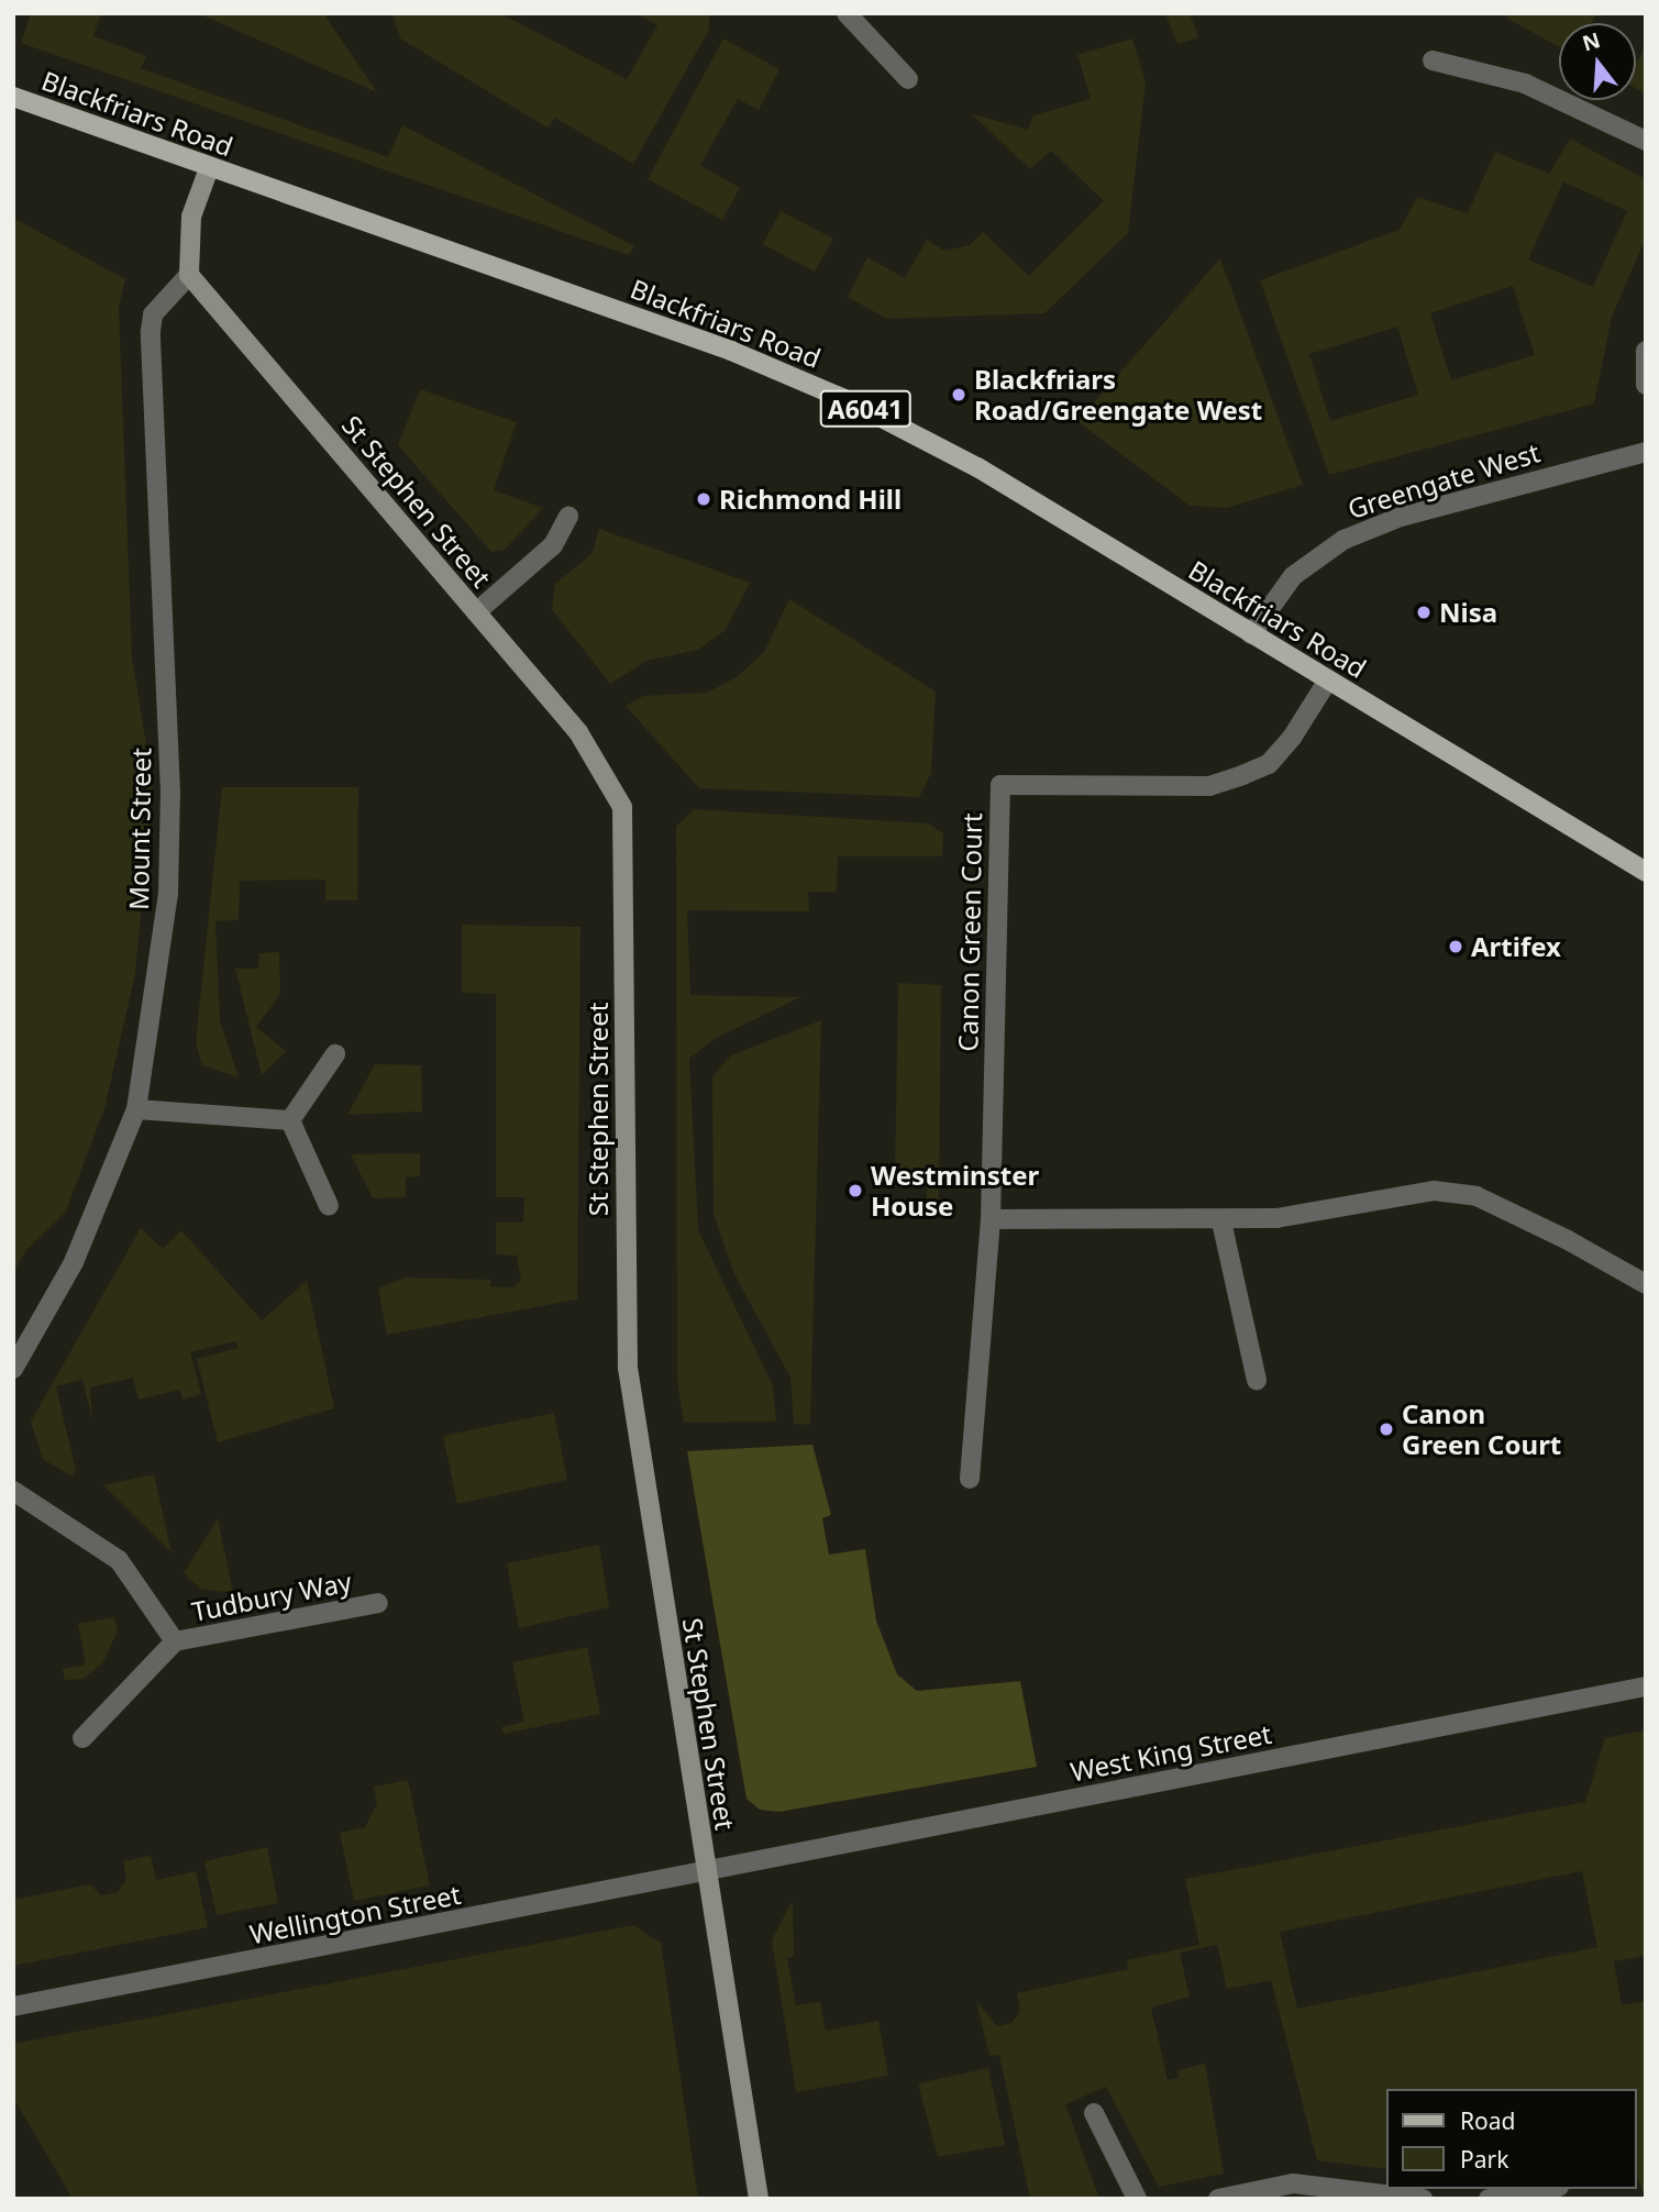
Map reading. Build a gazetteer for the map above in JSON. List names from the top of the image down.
{
  "streets": {
    "main road": ["Blackfriars Road", "A6041"],
    "street": [
      "Greengate West",
      "St Stephen Street",
      "Mount Street",
      "Canon Green Court",
      "Tudbury Way",
      "West King Street",
      "Wellington Street"
    ]
  },
  "crossings": [
    ["Blackfriars Road", "Greengate West"],
    ["Blackfriars Road", "Canon Green Court"],
    ["St Stephen Street", "Mount Street"],
    ["St Stephen Street", "West King Street"],
    ["St Stephen Street", "Wellington Street"],
    ["West King Street", "Wellington Street"]
  ],
  "places": [
    "Blackfriars Road/Greengate West",
    "Richmond Hill",
    "Nisa",
    "Artifex",
    "Westminster House",
    "Canon Green Court"
  ],
  "legend": ["Road", "Park"],
  "north": "top"
}
